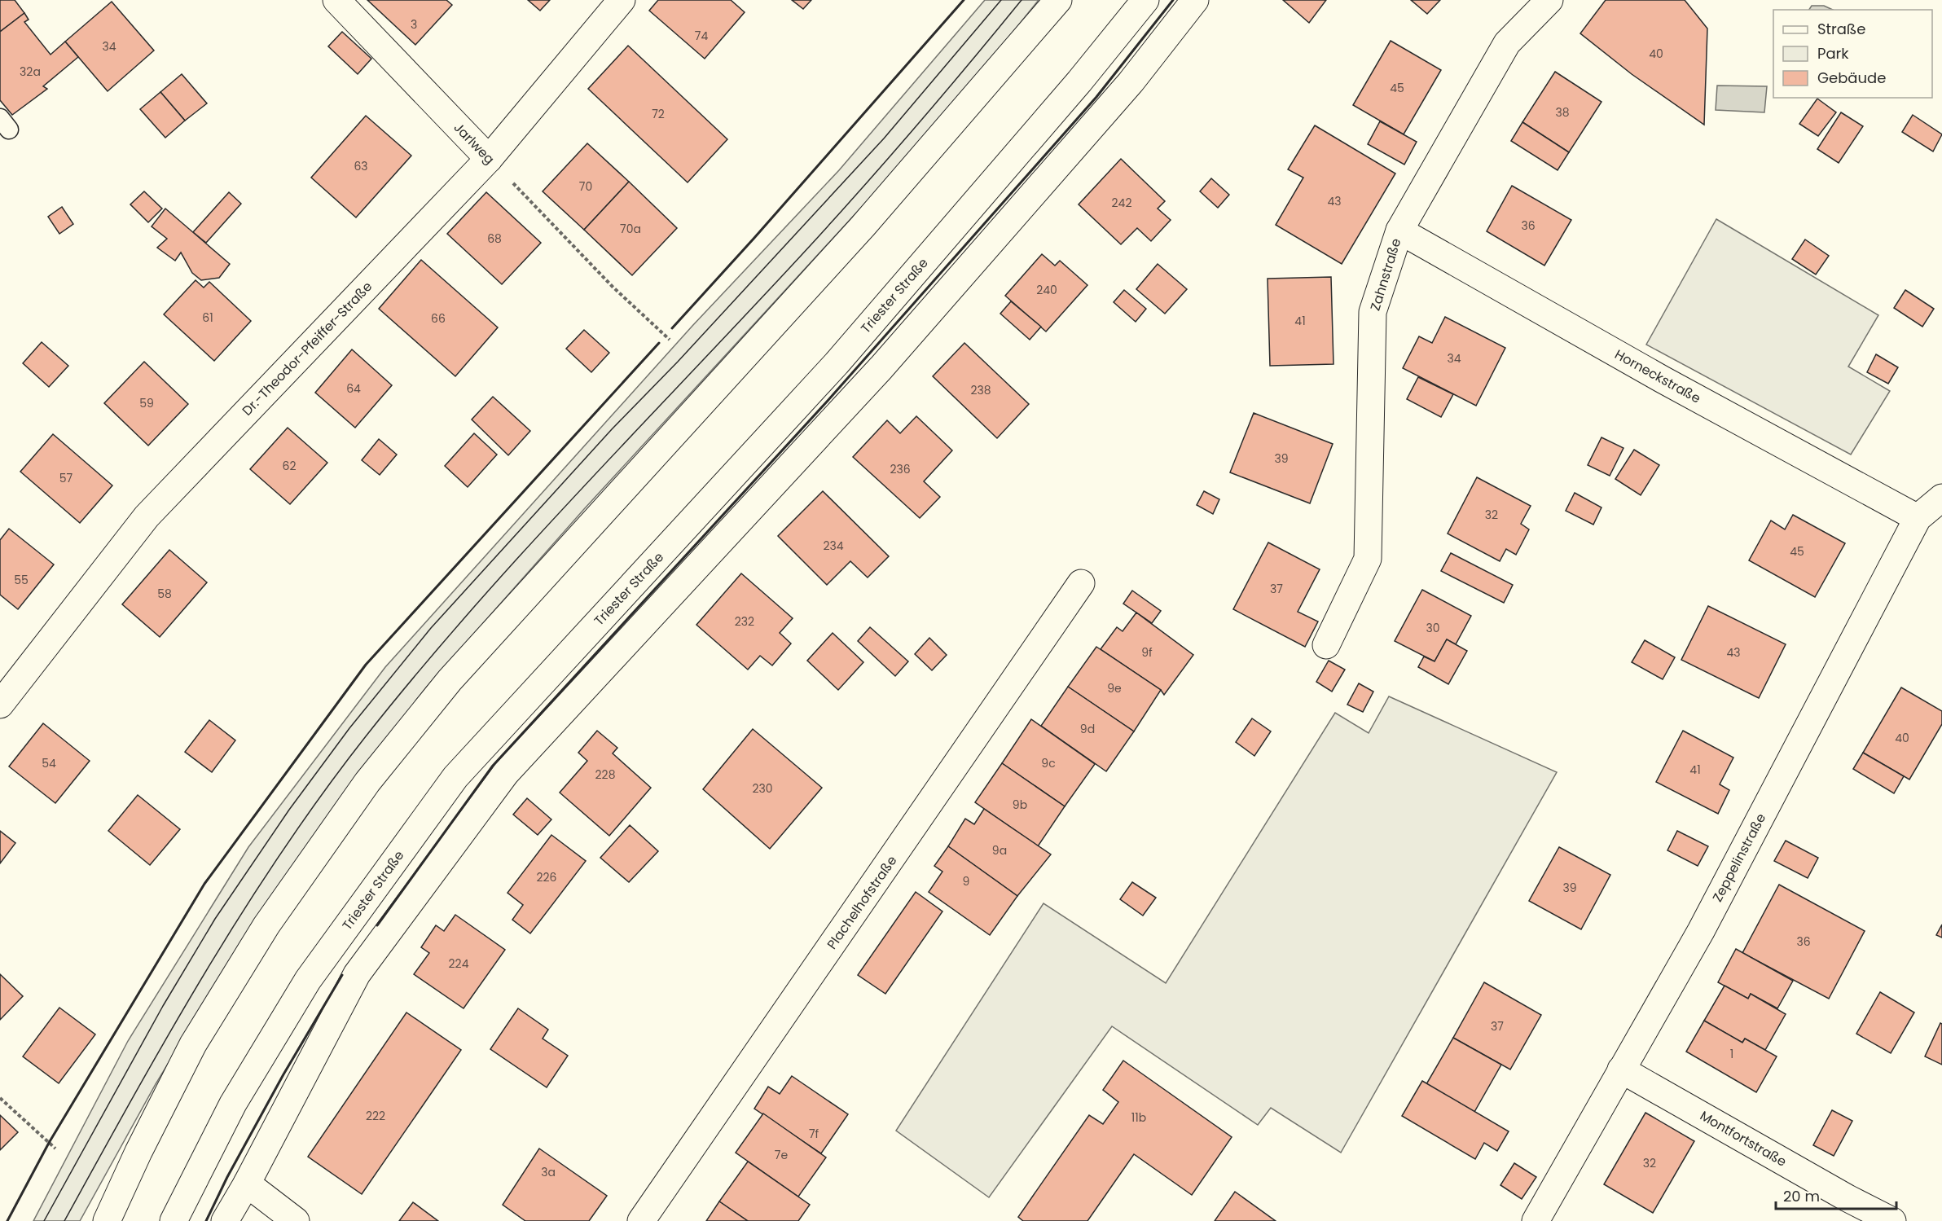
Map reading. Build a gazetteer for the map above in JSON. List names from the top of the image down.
{
  "streets": {
    "street": [
      "Jarlweg",
      "Zahnstraße",
      "Triester Straße",
      "Dr.-Theodor-Pfeiffer-Straße",
      "Horneckstraße",
      "Zeppelinstraße",
      "Plachelhofstraße",
      "Montfortstraße"
    ]
  },
  "crossings": [
    ["Jarlweg", "Dr.-Theodor-Pfeiffer-Straße"],
    ["Zahnstraße", "Horneckstraße"],
    ["Horneckstraße", "Zeppelinstraße"],
    ["Zeppelinstraße", "Montfortstraße"]
  ],
  "house_numbers": [
    "3",
    "74",
    "34",
    "40",
    "32a",
    "45",
    "38",
    "72",
    "63",
    "70",
    "43",
    "242",
    "36",
    "70a",
    "68",
    "240",
    "61",
    "66",
    "41",
    "34",
    "64",
    "238",
    "59",
    "39",
    "62",
    "236",
    "57",
    "32",
    "234",
    "45",
    "55",
    "37",
    "58",
    "232",
    "30",
    "9f",
    "43",
    "9e",
    "9d",
    "40",
    "54",
    "9c",
    "41",
    "228",
    "230",
    "9b",
    "9a",
    "226",
    "9",
    "39",
    "36",
    "224",
    "37",
    "1",
    "222",
    "11b",
    "7f",
    "7e",
    "32",
    "3a"
  ],
  "legend": ["Straße", "Park", "Gebäude"],
  "scale_bar": "20 m"
}
